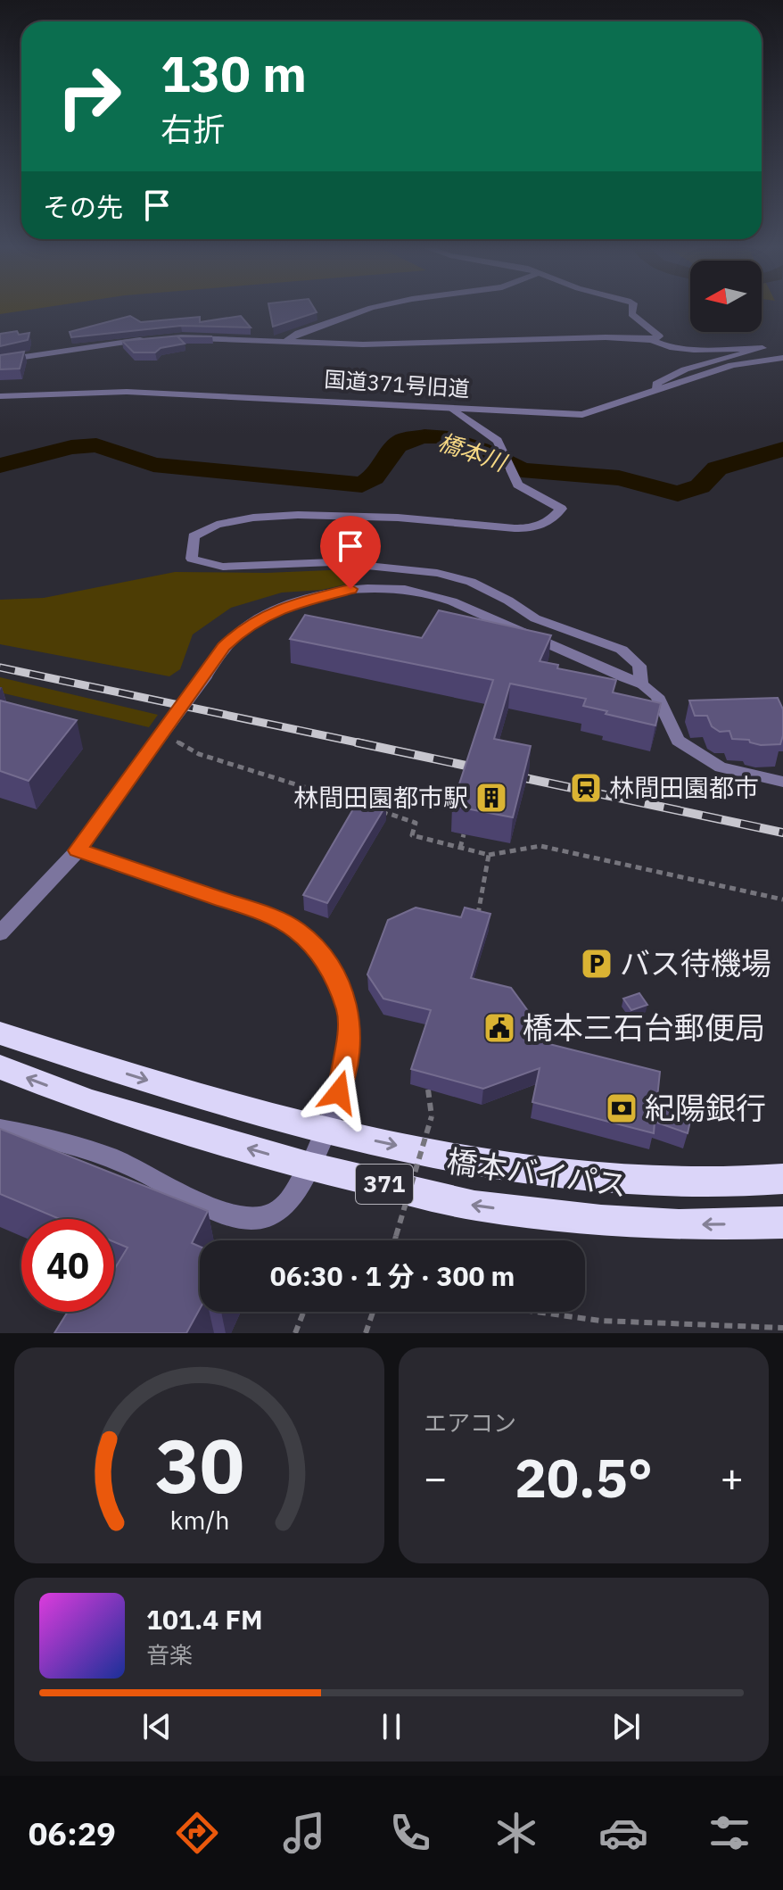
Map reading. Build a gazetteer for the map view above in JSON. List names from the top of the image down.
{
  "streets": {
    "highway": ["橋本バイパス", "371"],
    "street": ["国道371号旧道"]
  },
  "water": ["橋本川"],
  "places": {
    "station": ["林間田園都市"],
    "building": ["林間田園都市駅"],
    "parking": ["バス待機場"],
    "public building": ["橋本三石台郵便局"],
    "bank": ["紀陽銀行"]
  },
  "north": "left",
  "page": {
    "turn": ["130 m", "右折"],
    "then": "その先",
    "limit": "40",
    "trip": "06:30 · 1 分 · 300 m",
    "tile": "エアコン",
    "heat": ["−", "20.5°", "+"],
    "song": ["101.4 FM", "音楽"],
    "tabs": "06:29",
    "gauge": ["30", "km/h"]
  }
}
